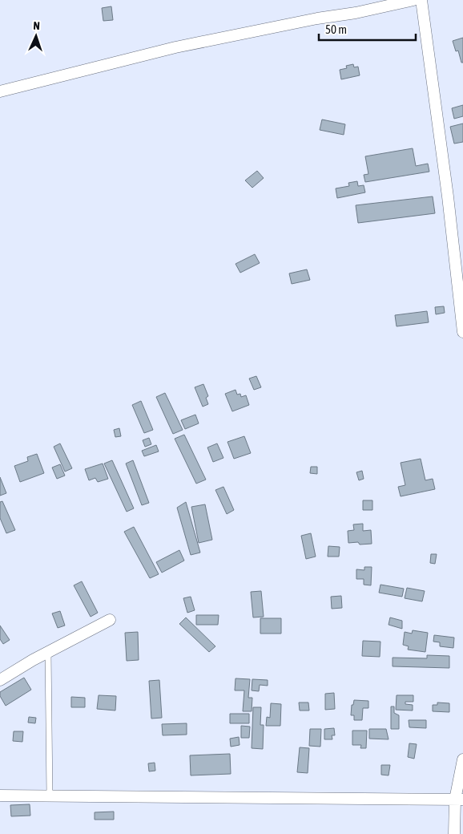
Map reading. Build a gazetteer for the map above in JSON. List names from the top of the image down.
{
  "scale_bar": "50 m",
  "north": "top"
}
